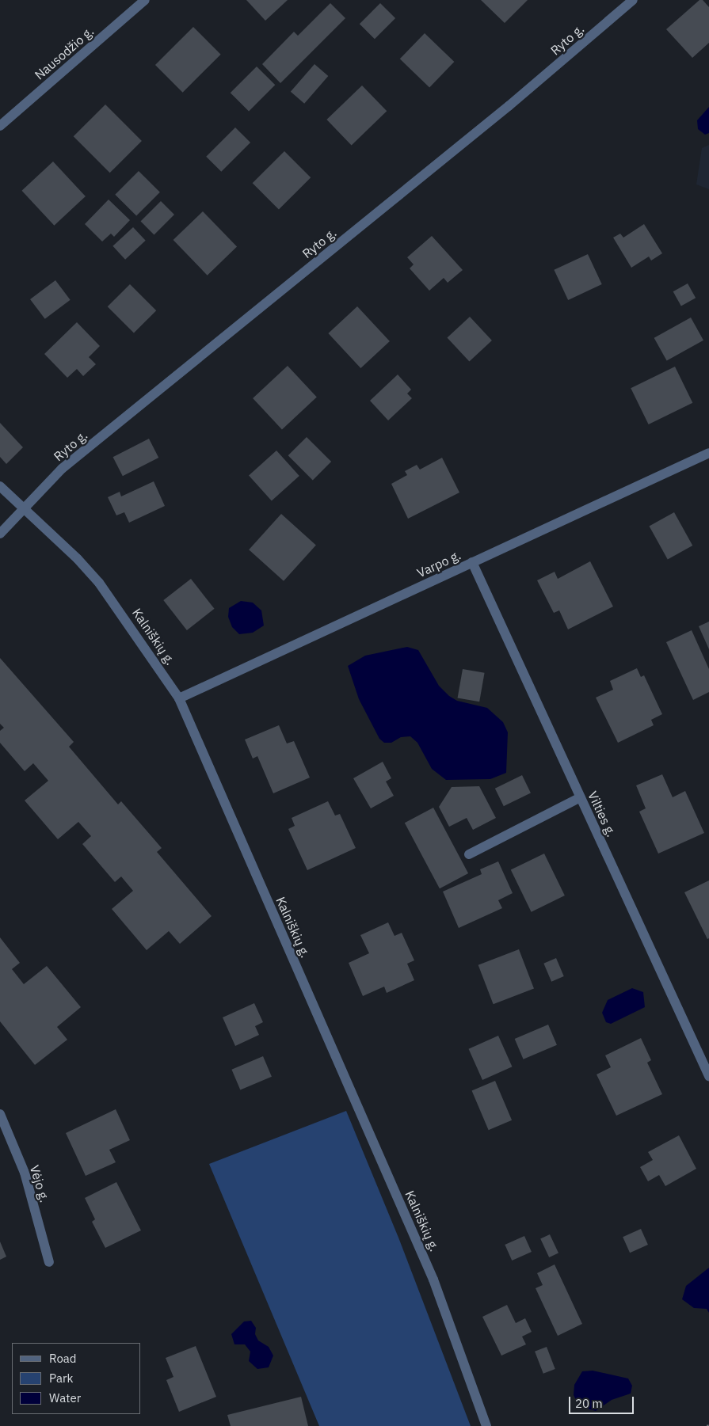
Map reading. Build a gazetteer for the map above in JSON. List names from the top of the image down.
{
  "streets": {
    "street": [
      "Ryto g.",
      "Nausodžio g.",
      "Varpo g.",
      "Kalniškių g.",
      "Vilties g.",
      "Vėjo g."
    ]
  },
  "crossings": [
    ["Ryto g.", "Kalniškių g."],
    ["Varpo g.", "Kalniškių g."],
    ["Varpo g.", "Vilties g."]
  ],
  "legend": ["Road", "Park", "Water"],
  "scale_bar": "20 m"
}
